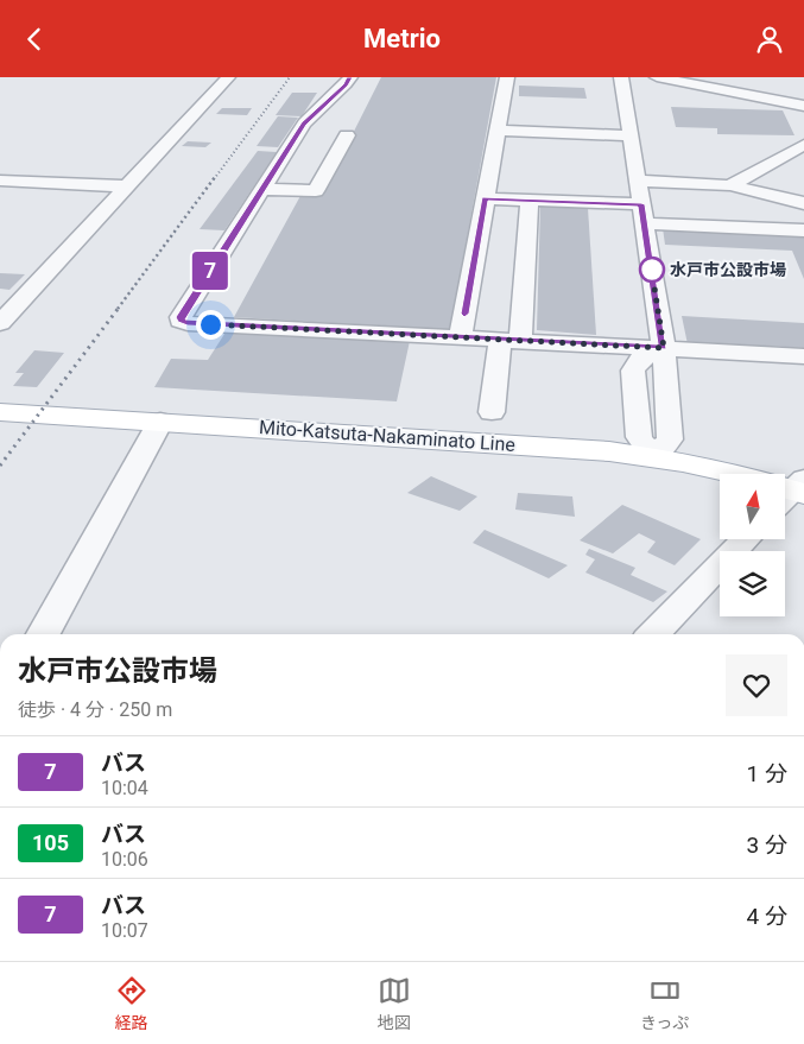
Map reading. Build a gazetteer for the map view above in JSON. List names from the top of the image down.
{
  "streets": {
    "main road": ["Mito-Katsuta-Nakaminato Line"]
  },
  "places": ["水戸市公設市場"],
  "lines": ["bus line 7"],
  "north": "top",
  "page": {
    "header": "Metrio",
    "on_map": "7",
    "heading": ["水戸市公設市場", "徒歩 · 4 分 · 250 m"],
    "list": [
      {
        "mark": "7",
        "name": "バス",
        "note": "10:04",
        "value": "1 分"
      },
      {
        "mark": "105",
        "name": "バス",
        "note": "10:06",
        "value": "3 分"
      },
      {
        "mark": "7",
        "name": "バス",
        "note": "10:07",
        "value": "4 分"
      }
    ],
    "tabs": ["経路", "地図", "きっぷ"]
  }
}
